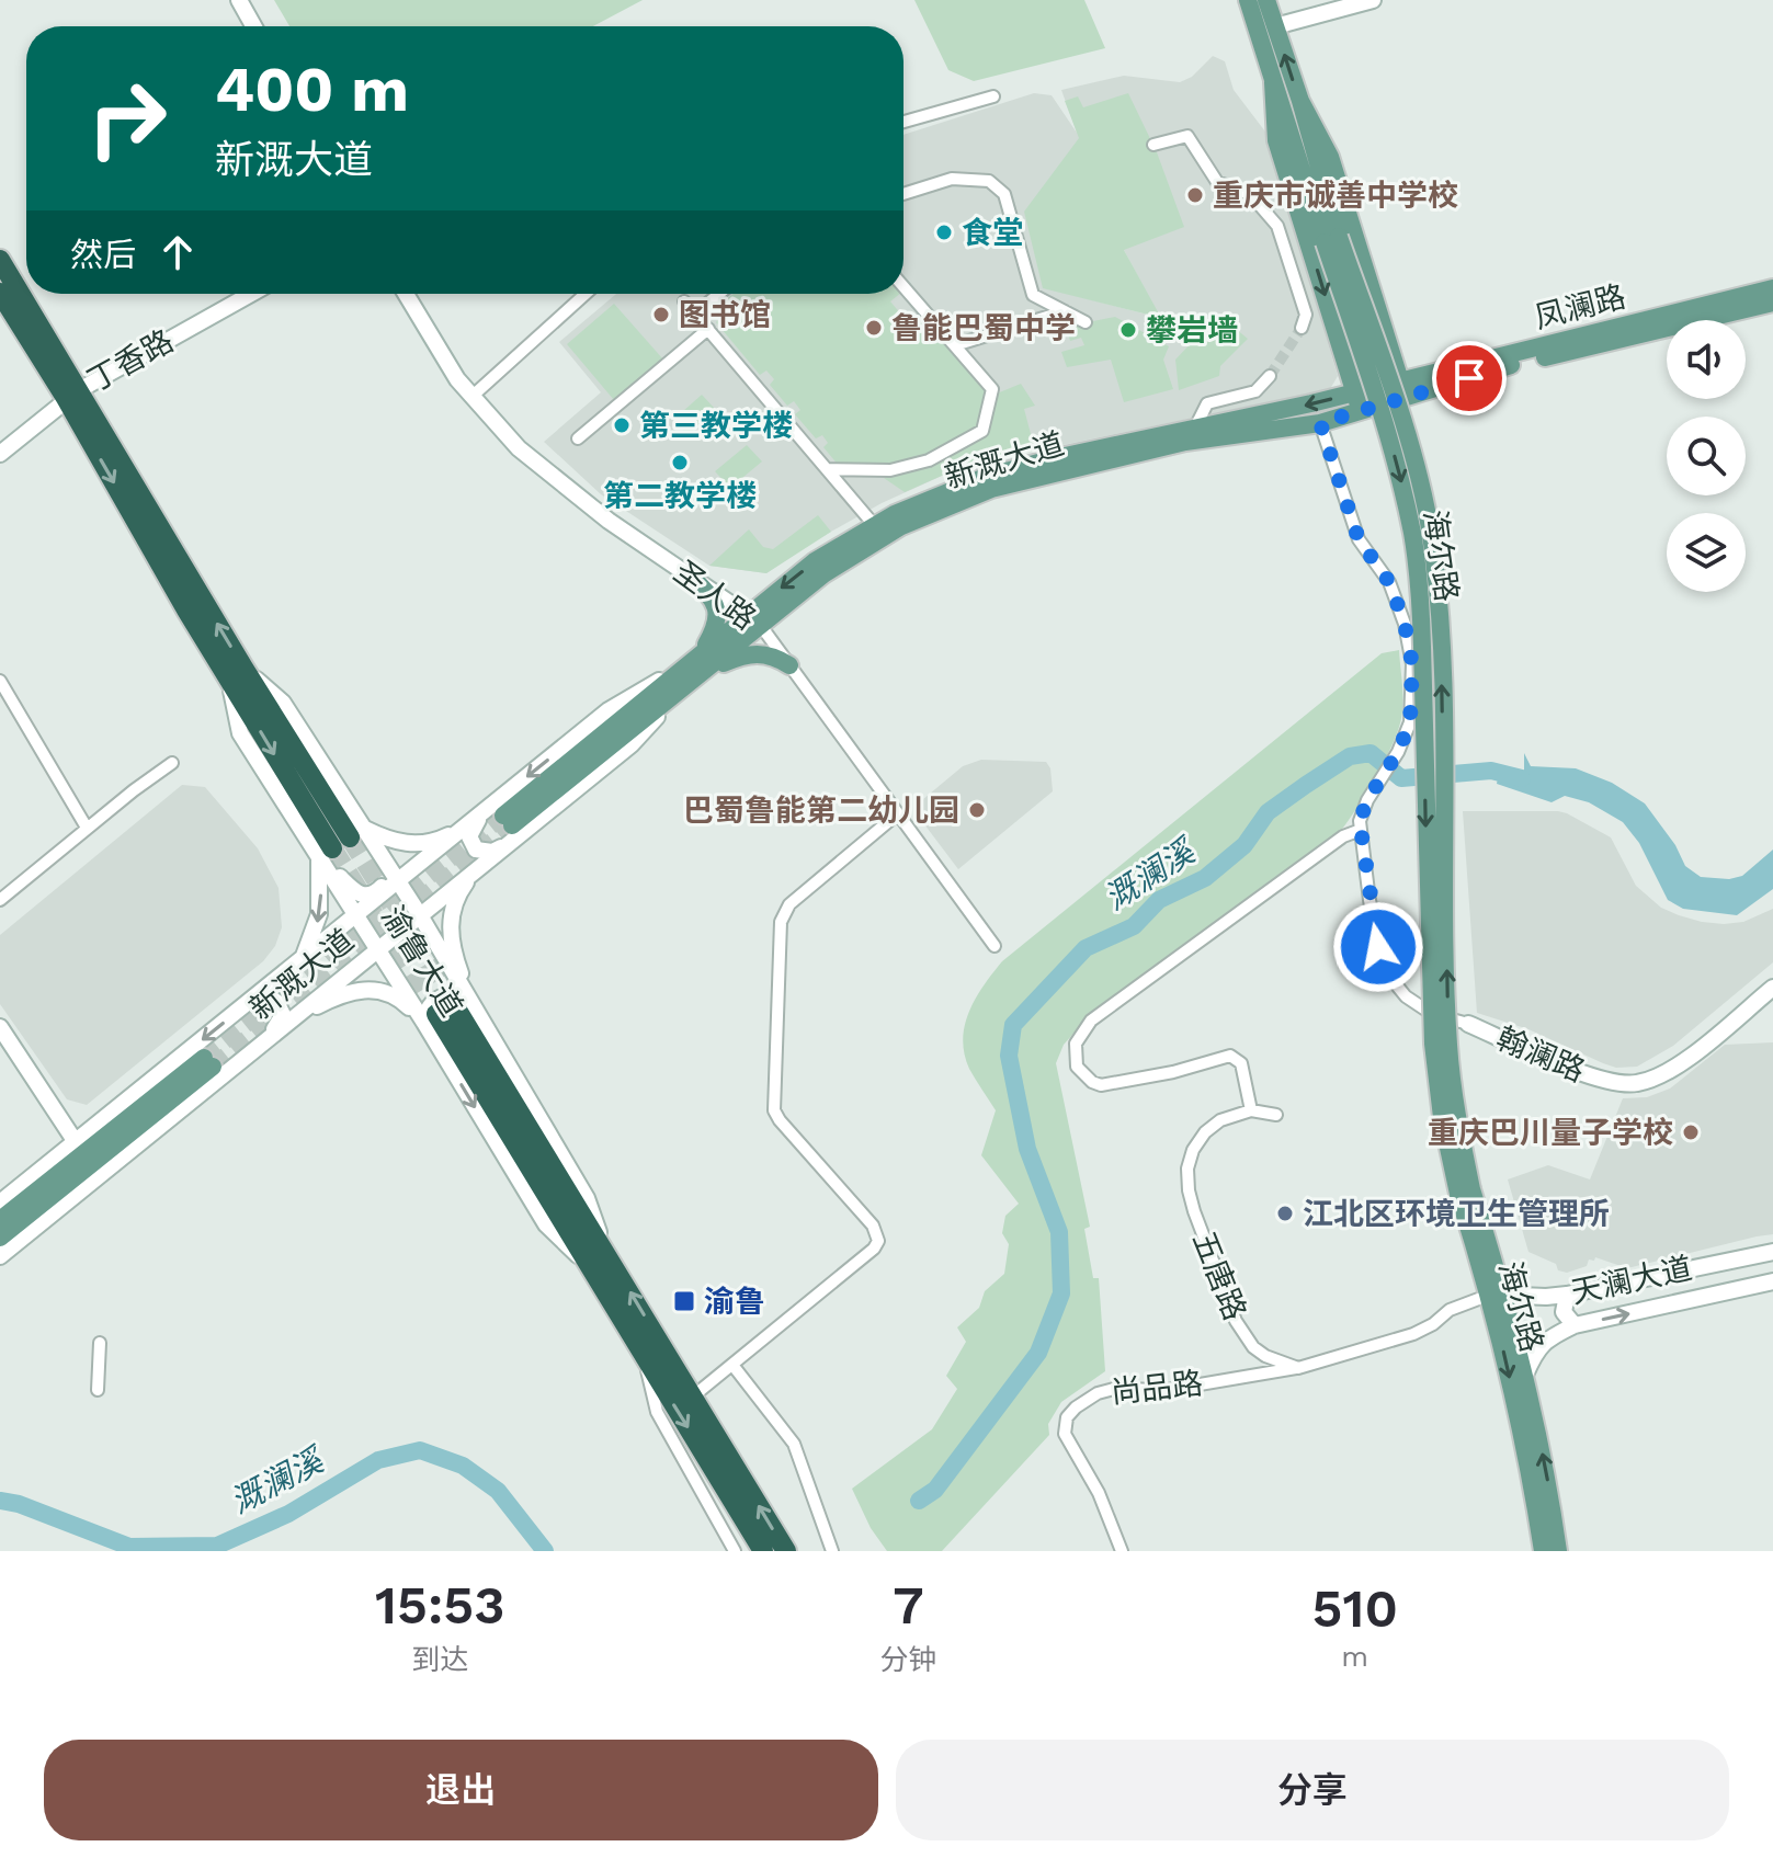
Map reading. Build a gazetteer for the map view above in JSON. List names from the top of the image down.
{
  "streets": {
    "highway": ["渝鲁大道"],
    "main road": ["凤澜路", "新溉大道", "海尔路"],
    "street": [
      "丁香路",
      "圣人路",
      "翰澜路",
      "五唐路",
      "天澜大道",
      "尚品路"
    ]
  },
  "crossings": [
    ["凤澜路", "新溉大道"],
    ["丁香路", "渝鲁大道"],
    ["新溉大道", "圣人路"],
    ["新溉大道", "渝鲁大道"],
    ["海尔路", "天澜大道"],
    ["五唐路", "尚品路"]
  ],
  "water": ["溉澜溪"],
  "places": {
    "other": [
      "重庆市诚善中学校",
      "食堂",
      "图书馆",
      "鲁能巴蜀中学",
      "攀岩墙",
      "第三教学楼",
      "第二教学楼",
      "巴蜀鲁能第二幼儿园",
      "重庆巴川量子学校",
      "江北区环境卫生管理所"
    ],
    "transit": ["渝鲁"]
  },
  "page": {
    "turn": ["400 m", "新溉大道"],
    "then": "然后",
    "eta": [
      "15:53",
      "到达",
      "7",
      "分钟",
      "510",
      "m"
    ],
    "buttons": ["退出", "分享"]
  }
}
